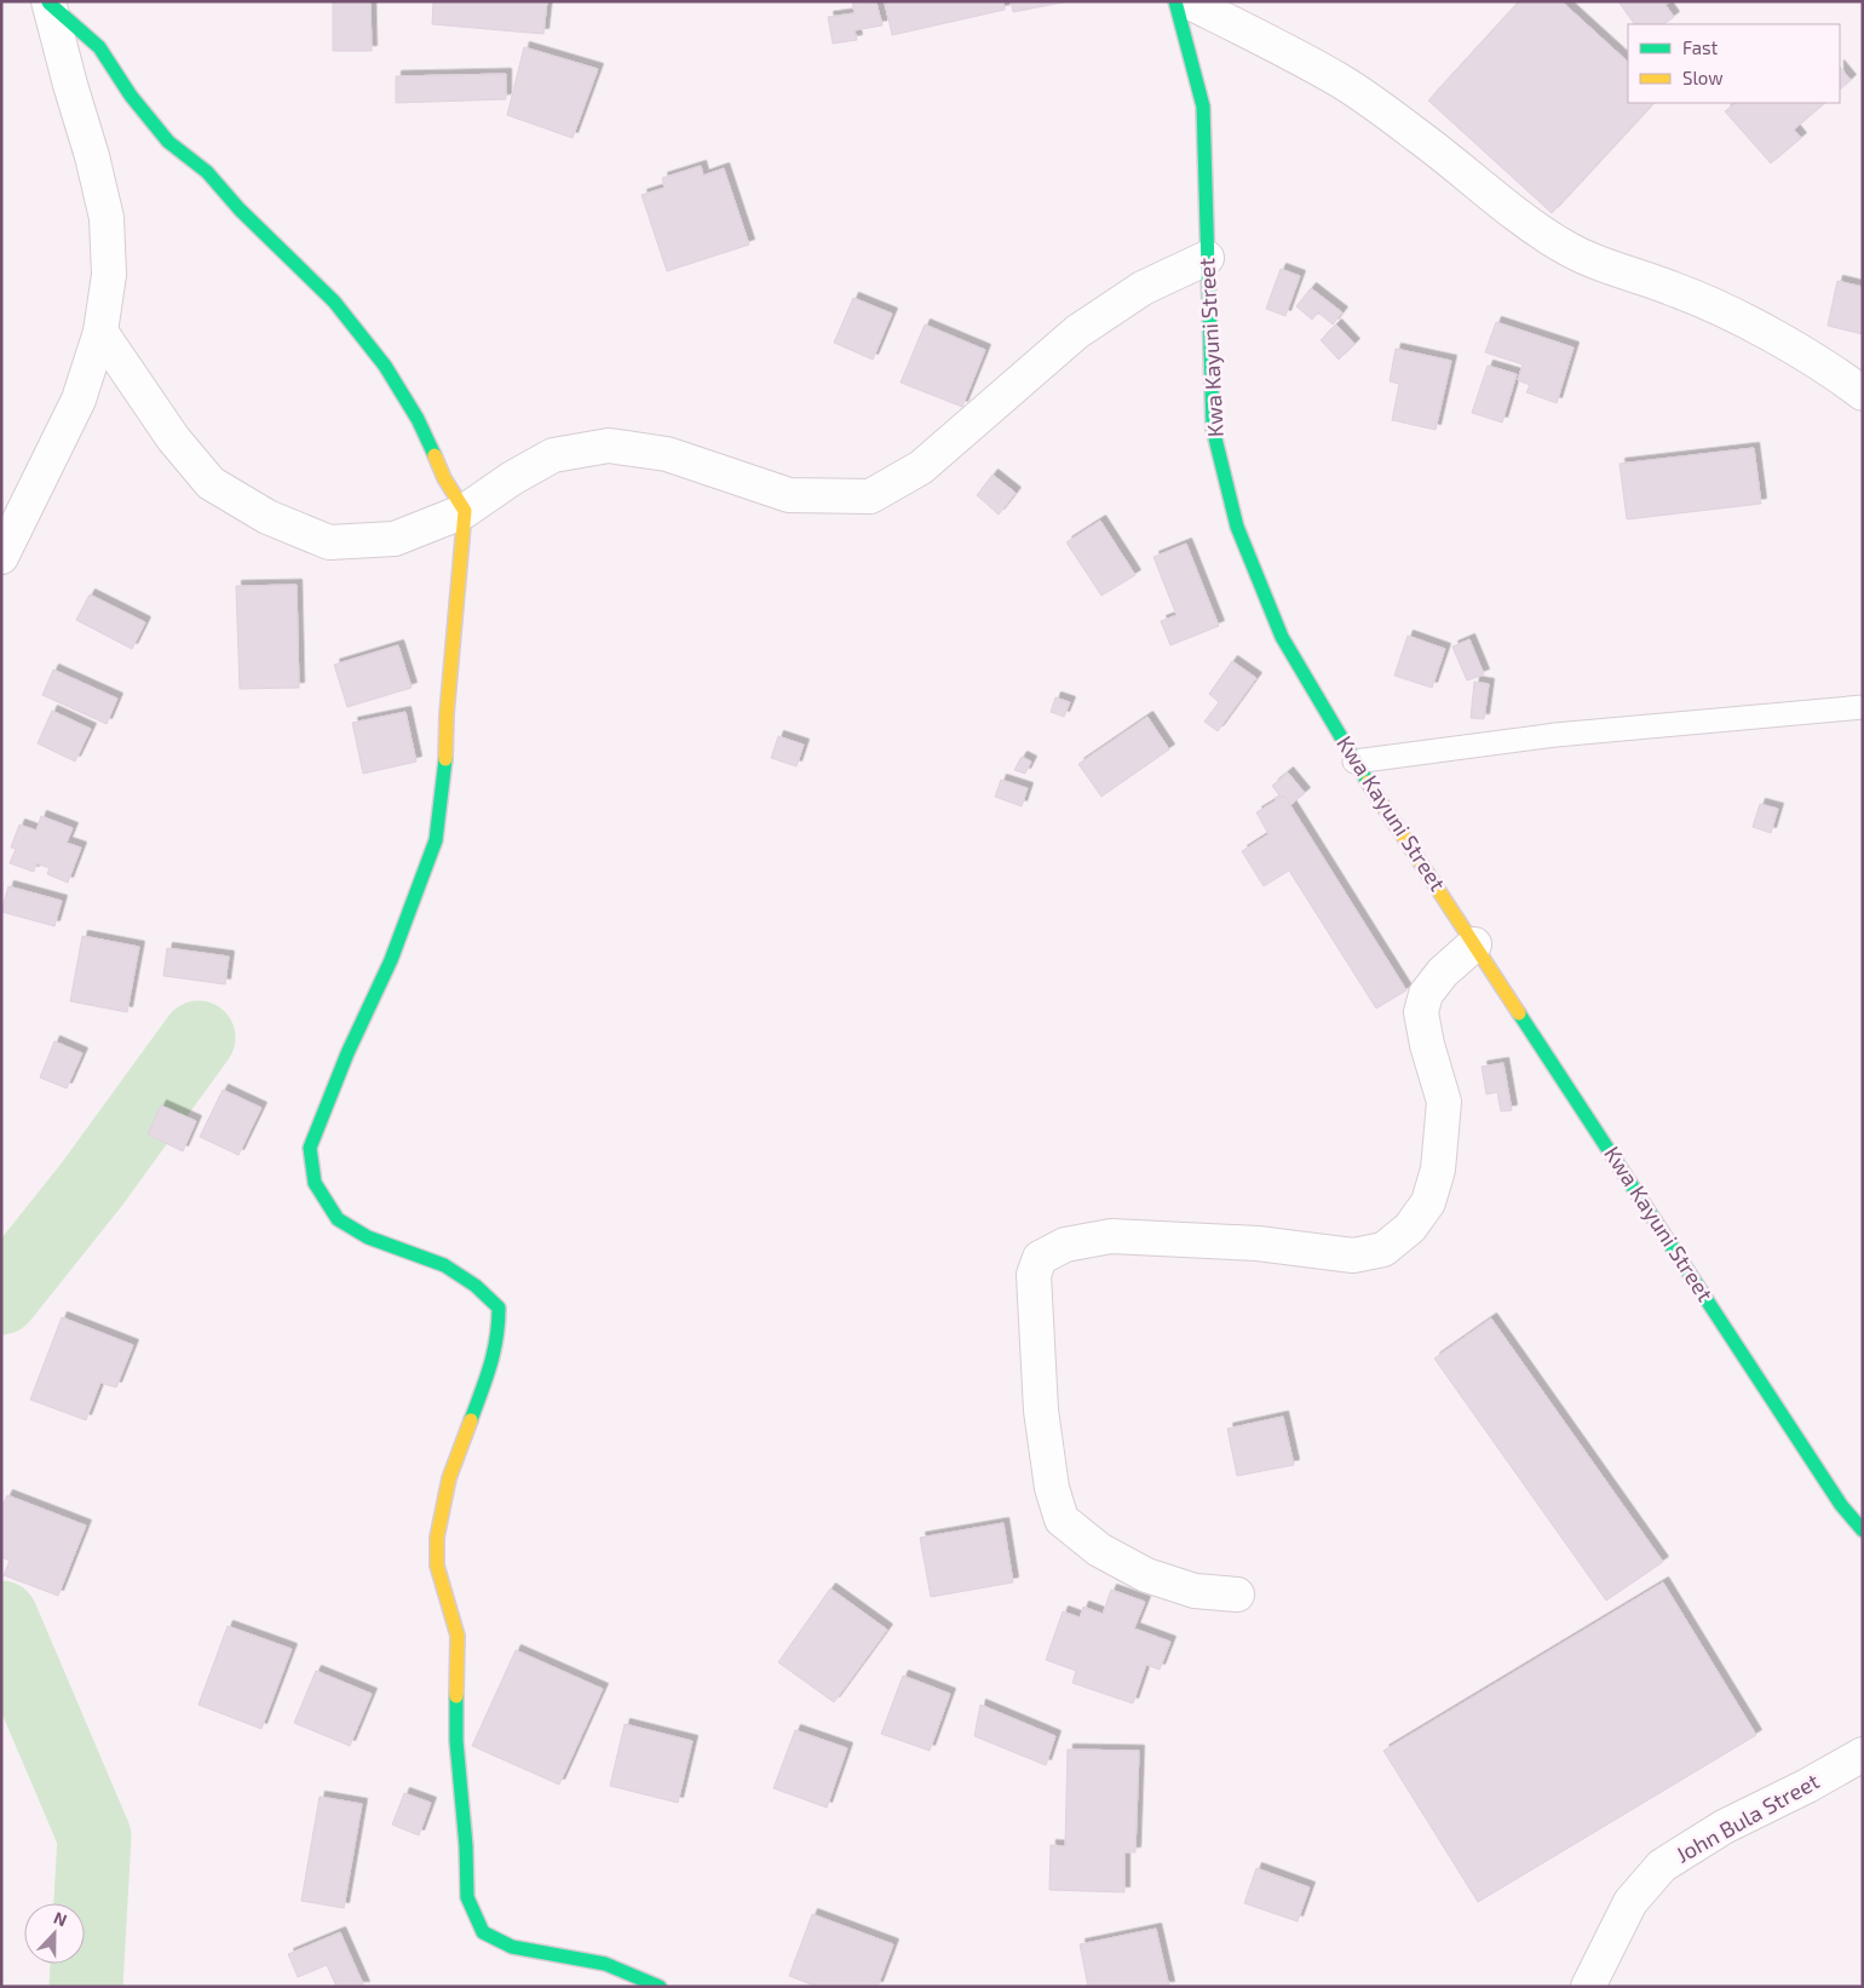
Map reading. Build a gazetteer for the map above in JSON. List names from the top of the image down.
{
  "streets": {
    "street": ["Kwa Kayuni Street", "John Bula Street"]
  },
  "legend": ["Fast", "Slow"],
  "north": "top"
}
